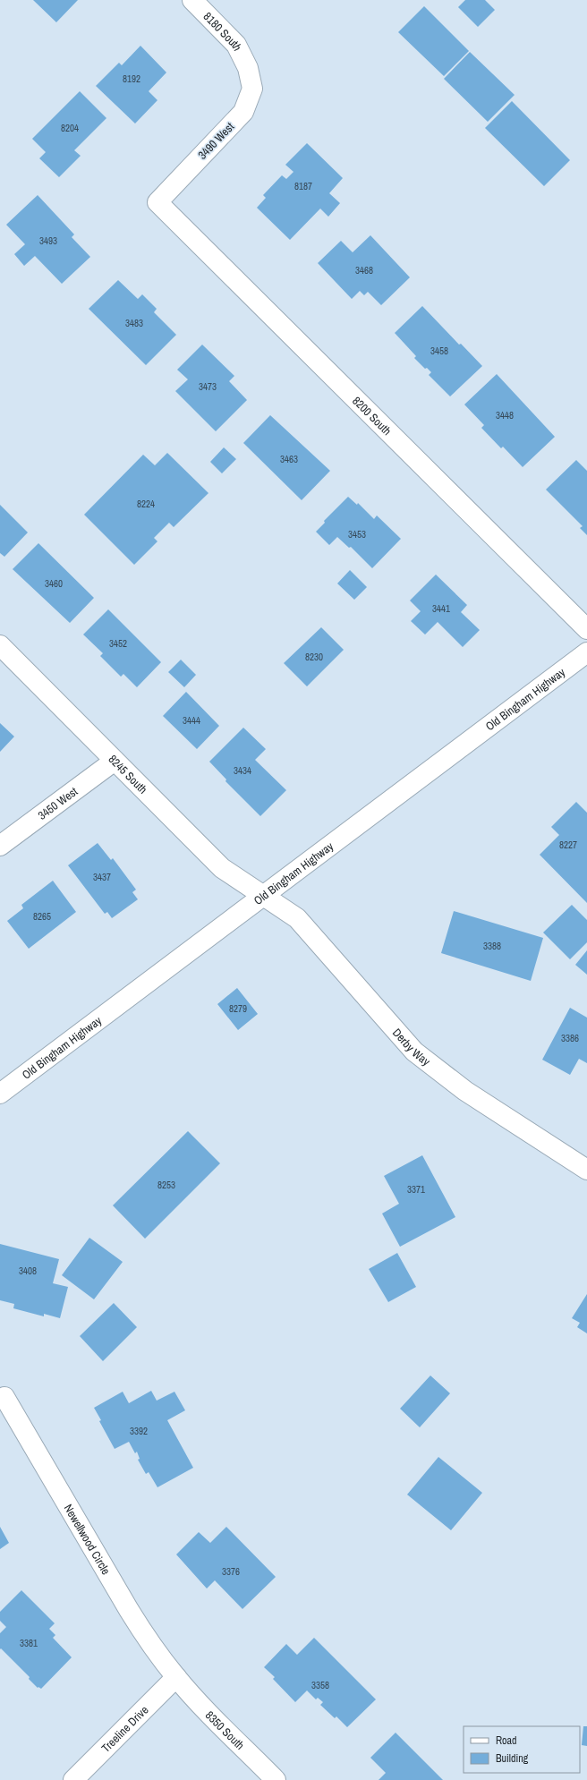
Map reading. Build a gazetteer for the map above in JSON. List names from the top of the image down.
{
  "streets": {
    "street": [
      "8180 South",
      "3490 West",
      "8200 South",
      "Old Bingham Highway",
      "8245 South",
      "3450 West",
      "Derby Way",
      "Newellwood Circle",
      "Treeline Drive",
      "8350 South"
    ]
  },
  "crossings": [
    ["8180 South", "3490 West"],
    ["3490 West", "8200 South"],
    ["Old Bingham Highway", "8245 South"],
    ["Old Bingham Highway", "Derby Way"],
    ["8245 South", "3450 West"],
    ["8245 South", "Derby Way"],
    ["Newellwood Circle", "Treeline Drive"],
    ["Newellwood Circle", "8350 South"],
    ["Treeline Drive", "8350 South"]
  ],
  "house_numbers": [
    "8192",
    "8204",
    "8187",
    "3493",
    "3468",
    "3483",
    "3458",
    "3473",
    "3448",
    "3463",
    "8224",
    "3453",
    "3460",
    "3441",
    "3452",
    "8230",
    "3444",
    "3434",
    "8227",
    "3437",
    "8265",
    "3388",
    "8279",
    "3386",
    "8253",
    "3371",
    "3408",
    "3392",
    "3376",
    "3381",
    "3358"
  ],
  "legend": ["Road", "Building"]
}
